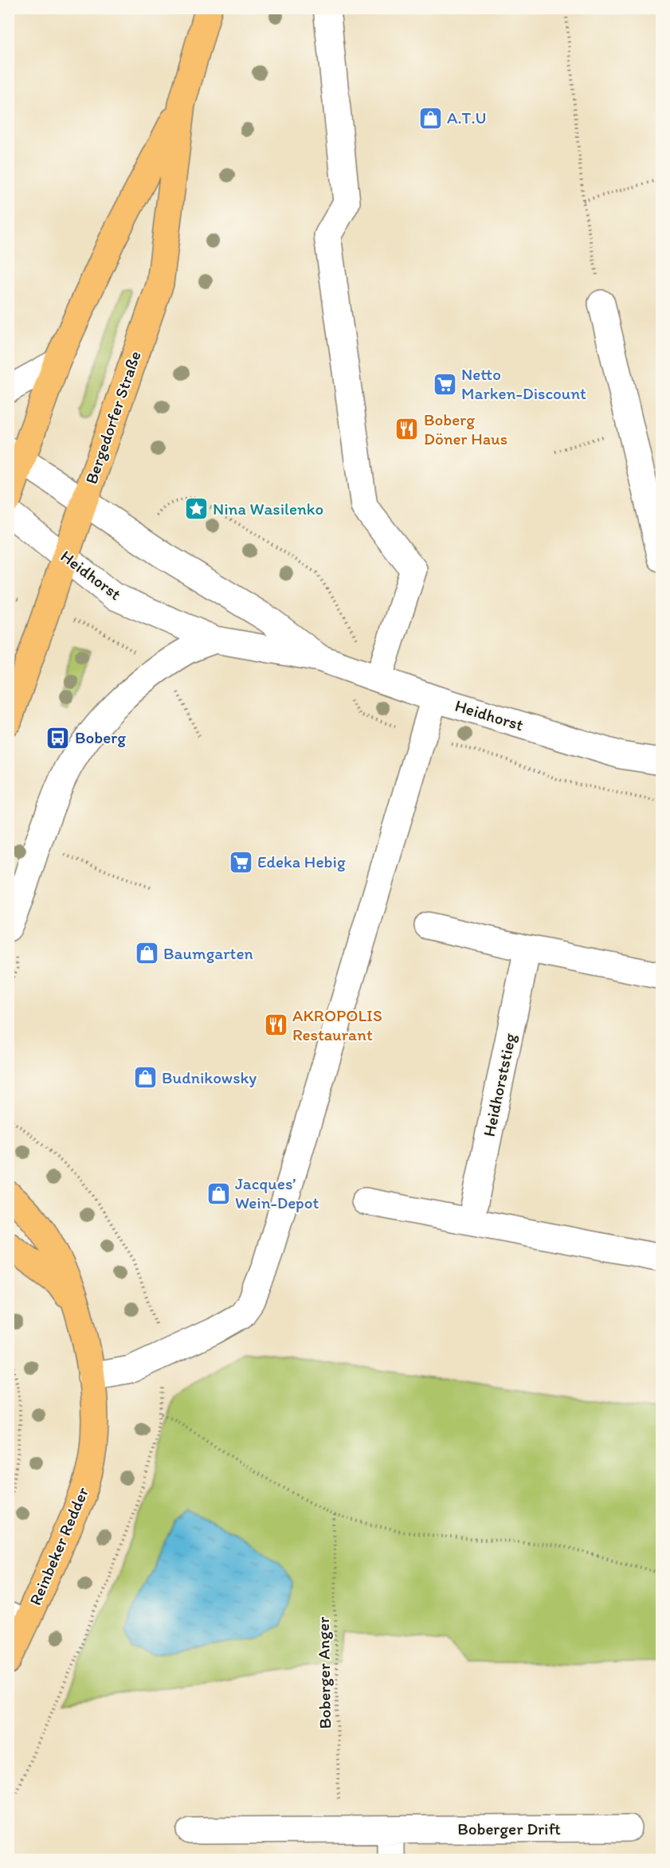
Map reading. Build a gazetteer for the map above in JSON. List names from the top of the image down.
{
  "streets": {
    "main road": ["Bergedorfer Straße", "Reinbeker Redder"],
    "street": ["Heidhorst", "Heidhorststieg", "Boberger Drift"],
    "path": ["Boberger Anger"]
  },
  "crossings": [
    ["Bergedorfer Straße", "Heidhorst"],
    ["Boberger Anger", "Boberger Drift"]
  ],
  "places": {
    "shop": [
      "A.T.U",
      "Baumgarten",
      "Budnikowsky",
      "Jacques’ Wein-Depot"
    ],
    "supermarket": ["Netto Marken-Discount", "Edeka Hebig"],
    "restaurant": ["Boberg Döner Haus", "AKROPOLIS Restaurant"],
    "place": ["Nina Wasilenko"],
    "bus stop": ["Boberg"]
  }
}
